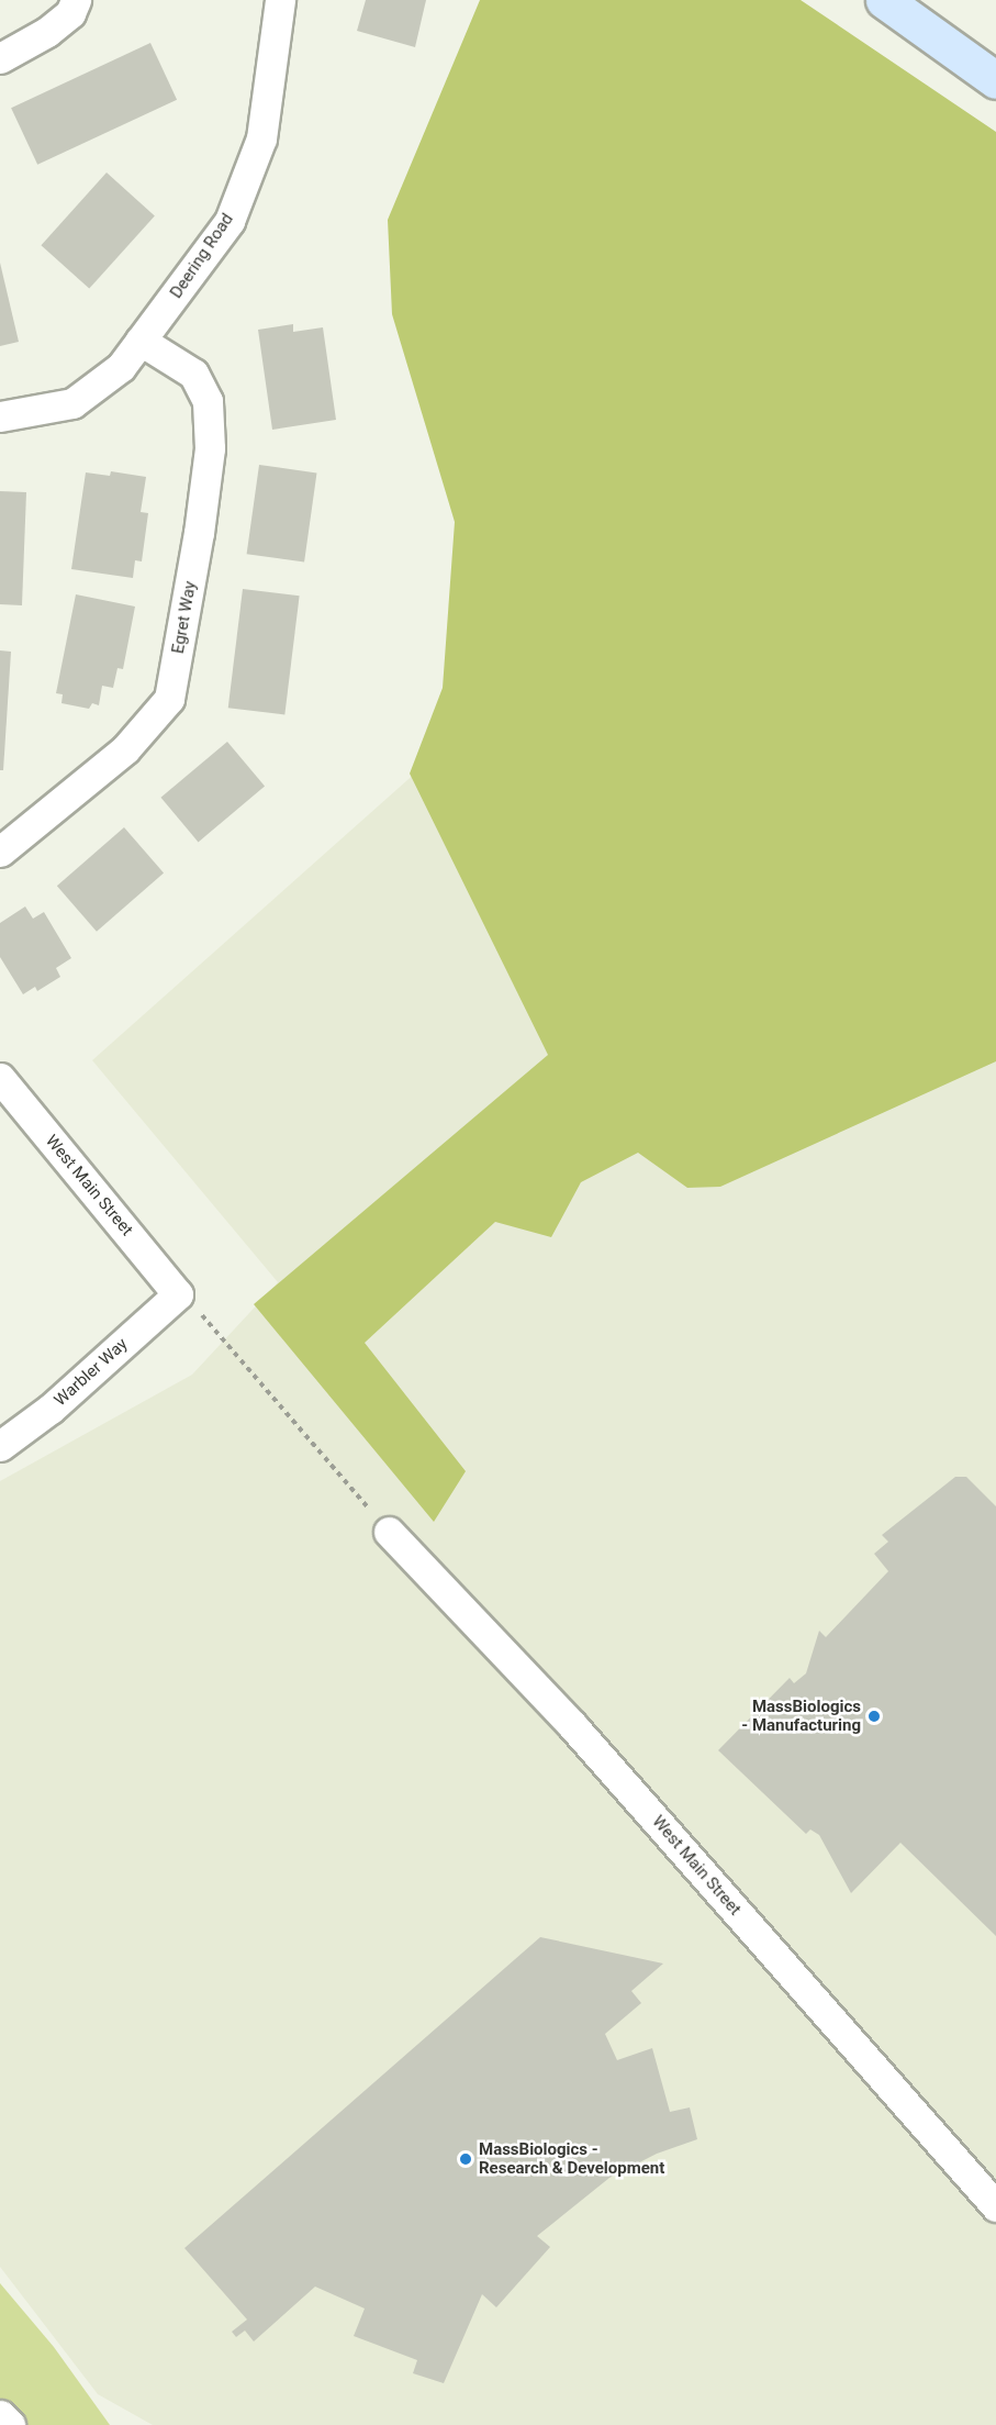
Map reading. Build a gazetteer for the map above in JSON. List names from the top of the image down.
{
  "streets": {
    "street": [
      "Deering Road",
      "Egret Way",
      "West Main Street",
      "Warbler Way"
    ]
  },
  "crossings": [
    ["Deering Road", "Egret Way"],
    ["West Main Street", "Warbler Way"]
  ],
  "places": ["MassBiologics - Manufacturing", "MassBiologics - Research & Development"]
}
